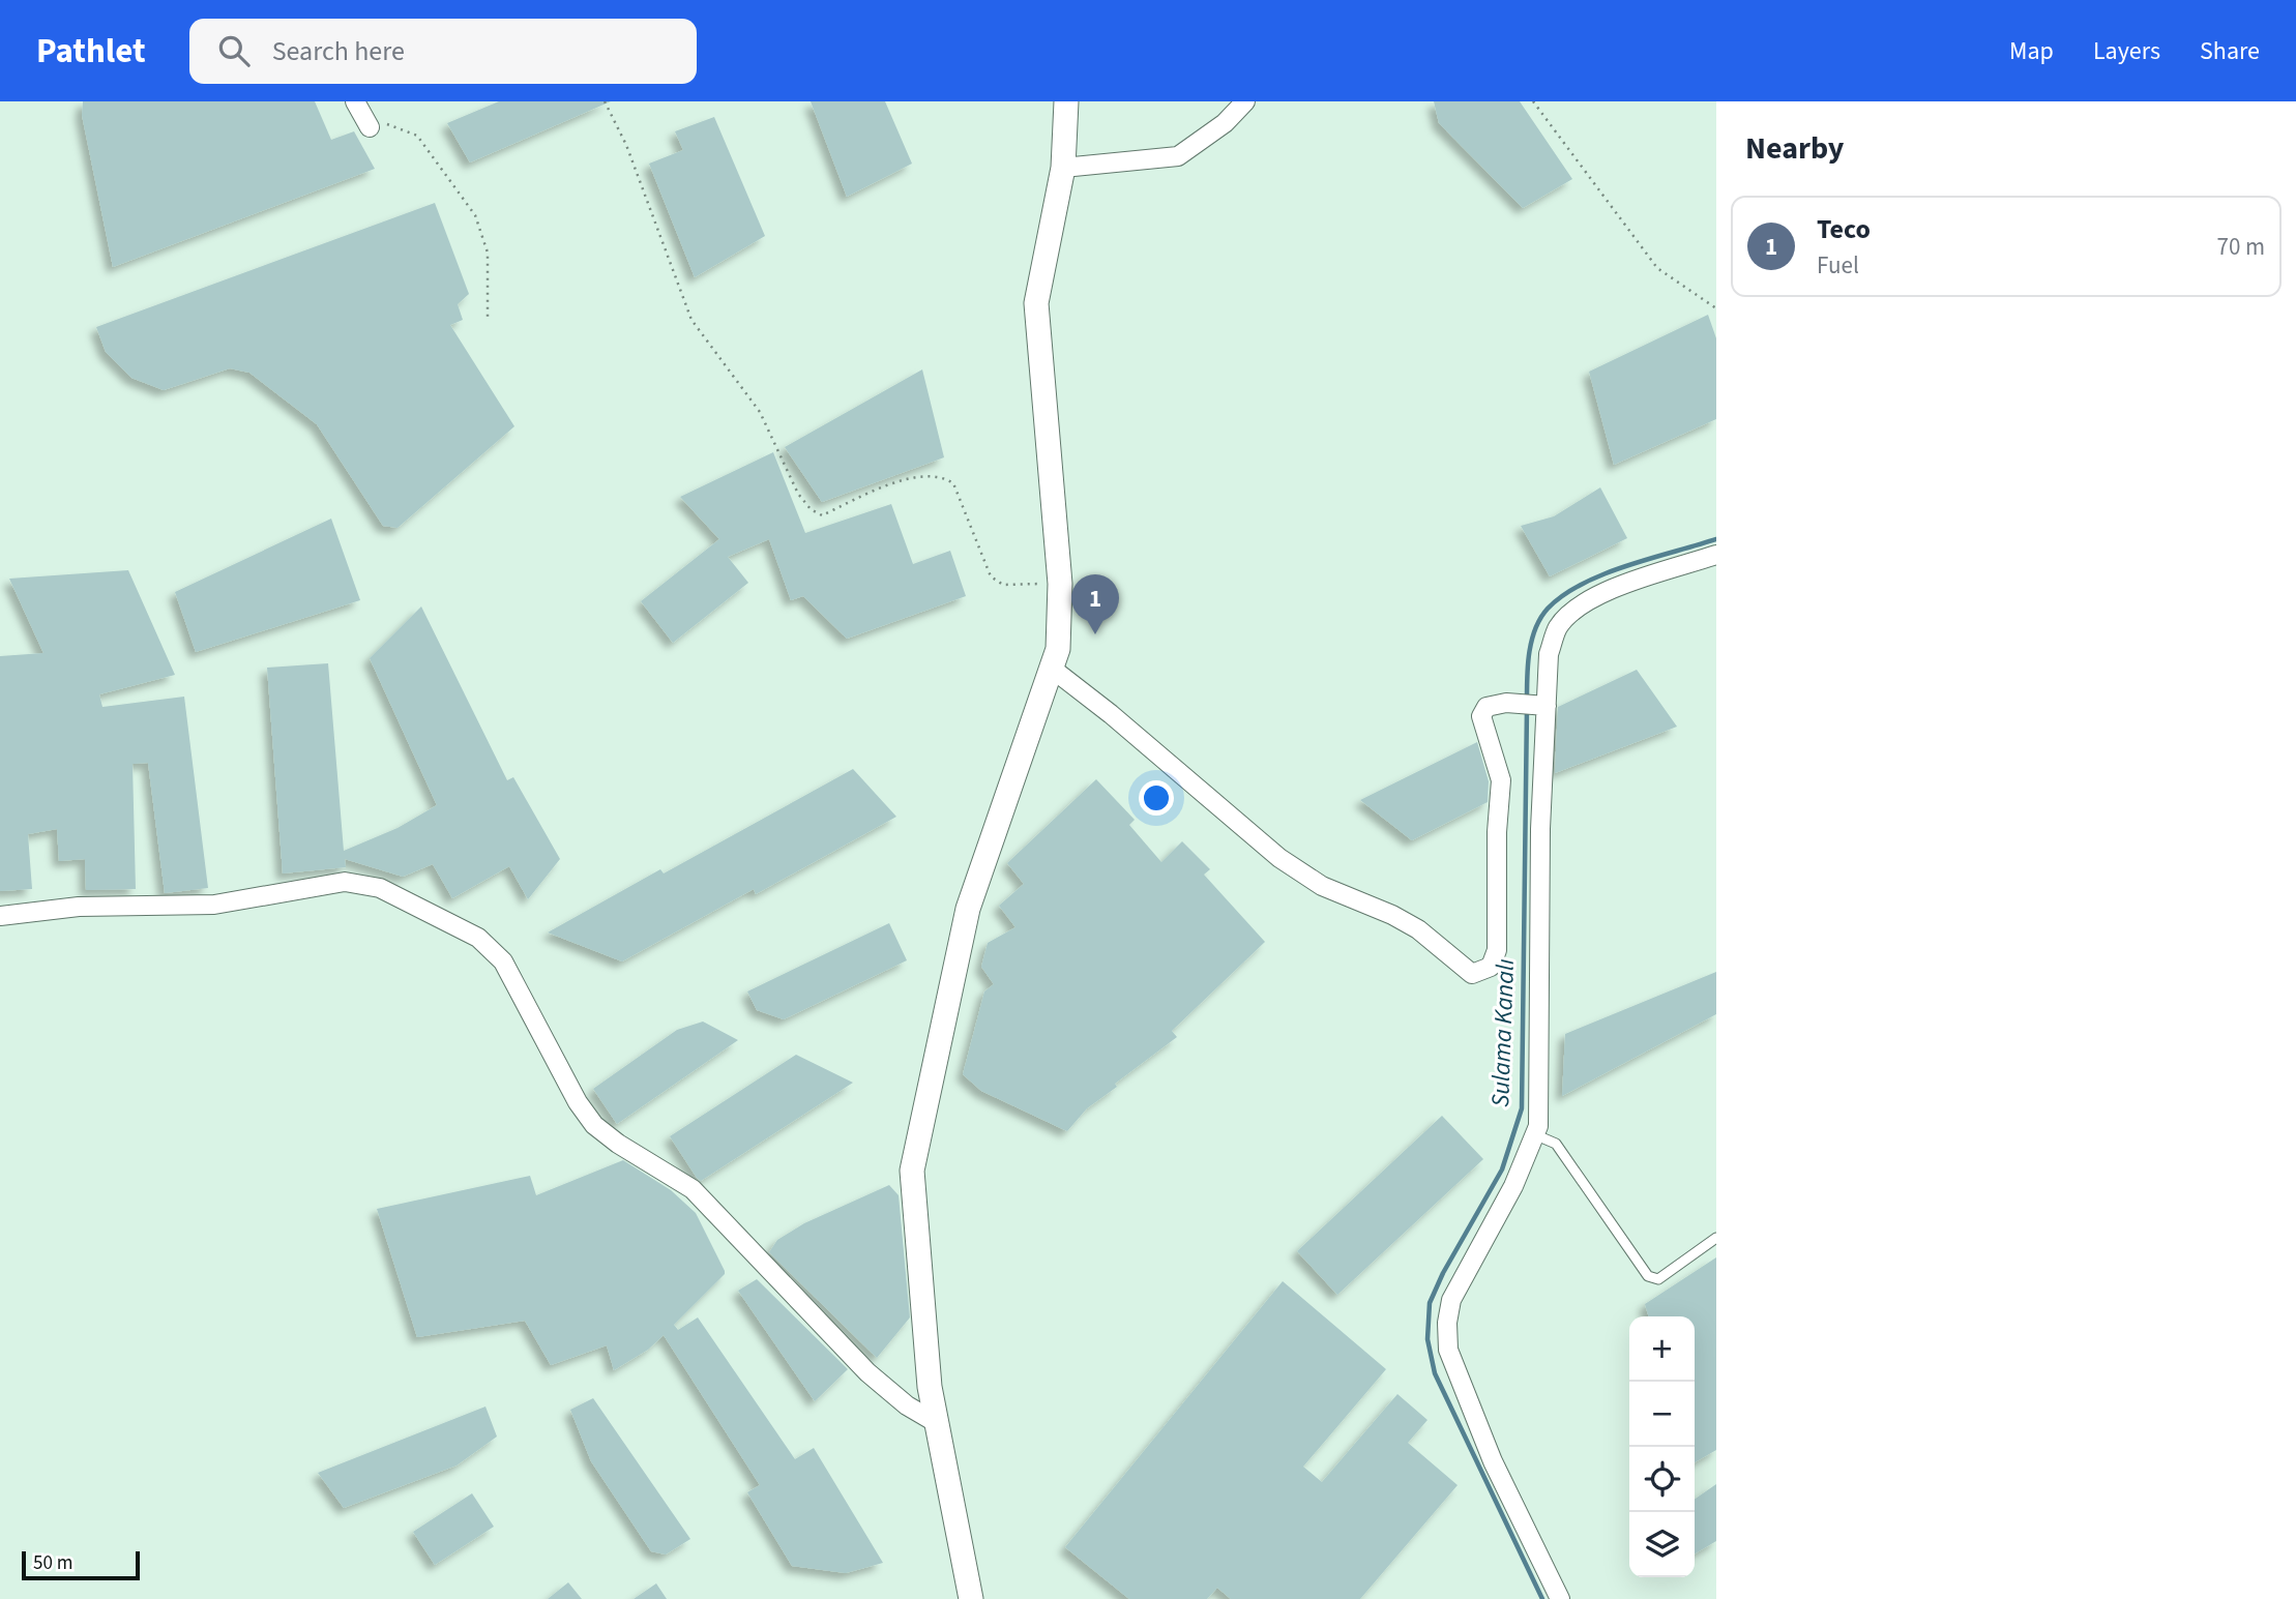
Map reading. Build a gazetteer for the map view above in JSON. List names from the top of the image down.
{
  "water": ["Sulama Kanalı"],
  "scale_bar": "50 m",
  "page": {
    "header": "Pathlet",
    "search": "Search here",
    "nav": ["Map", "Layers", "Share"],
    "heading": "Nearby",
    "list": [
      {
        "mark": "1",
        "name": "Teco",
        "note": "Fuel",
        "value": "70 m"
      }
    ],
    "pins": "1",
    "map_buttons": ["+", "−"],
    "scale": "50 m"
  }
}
